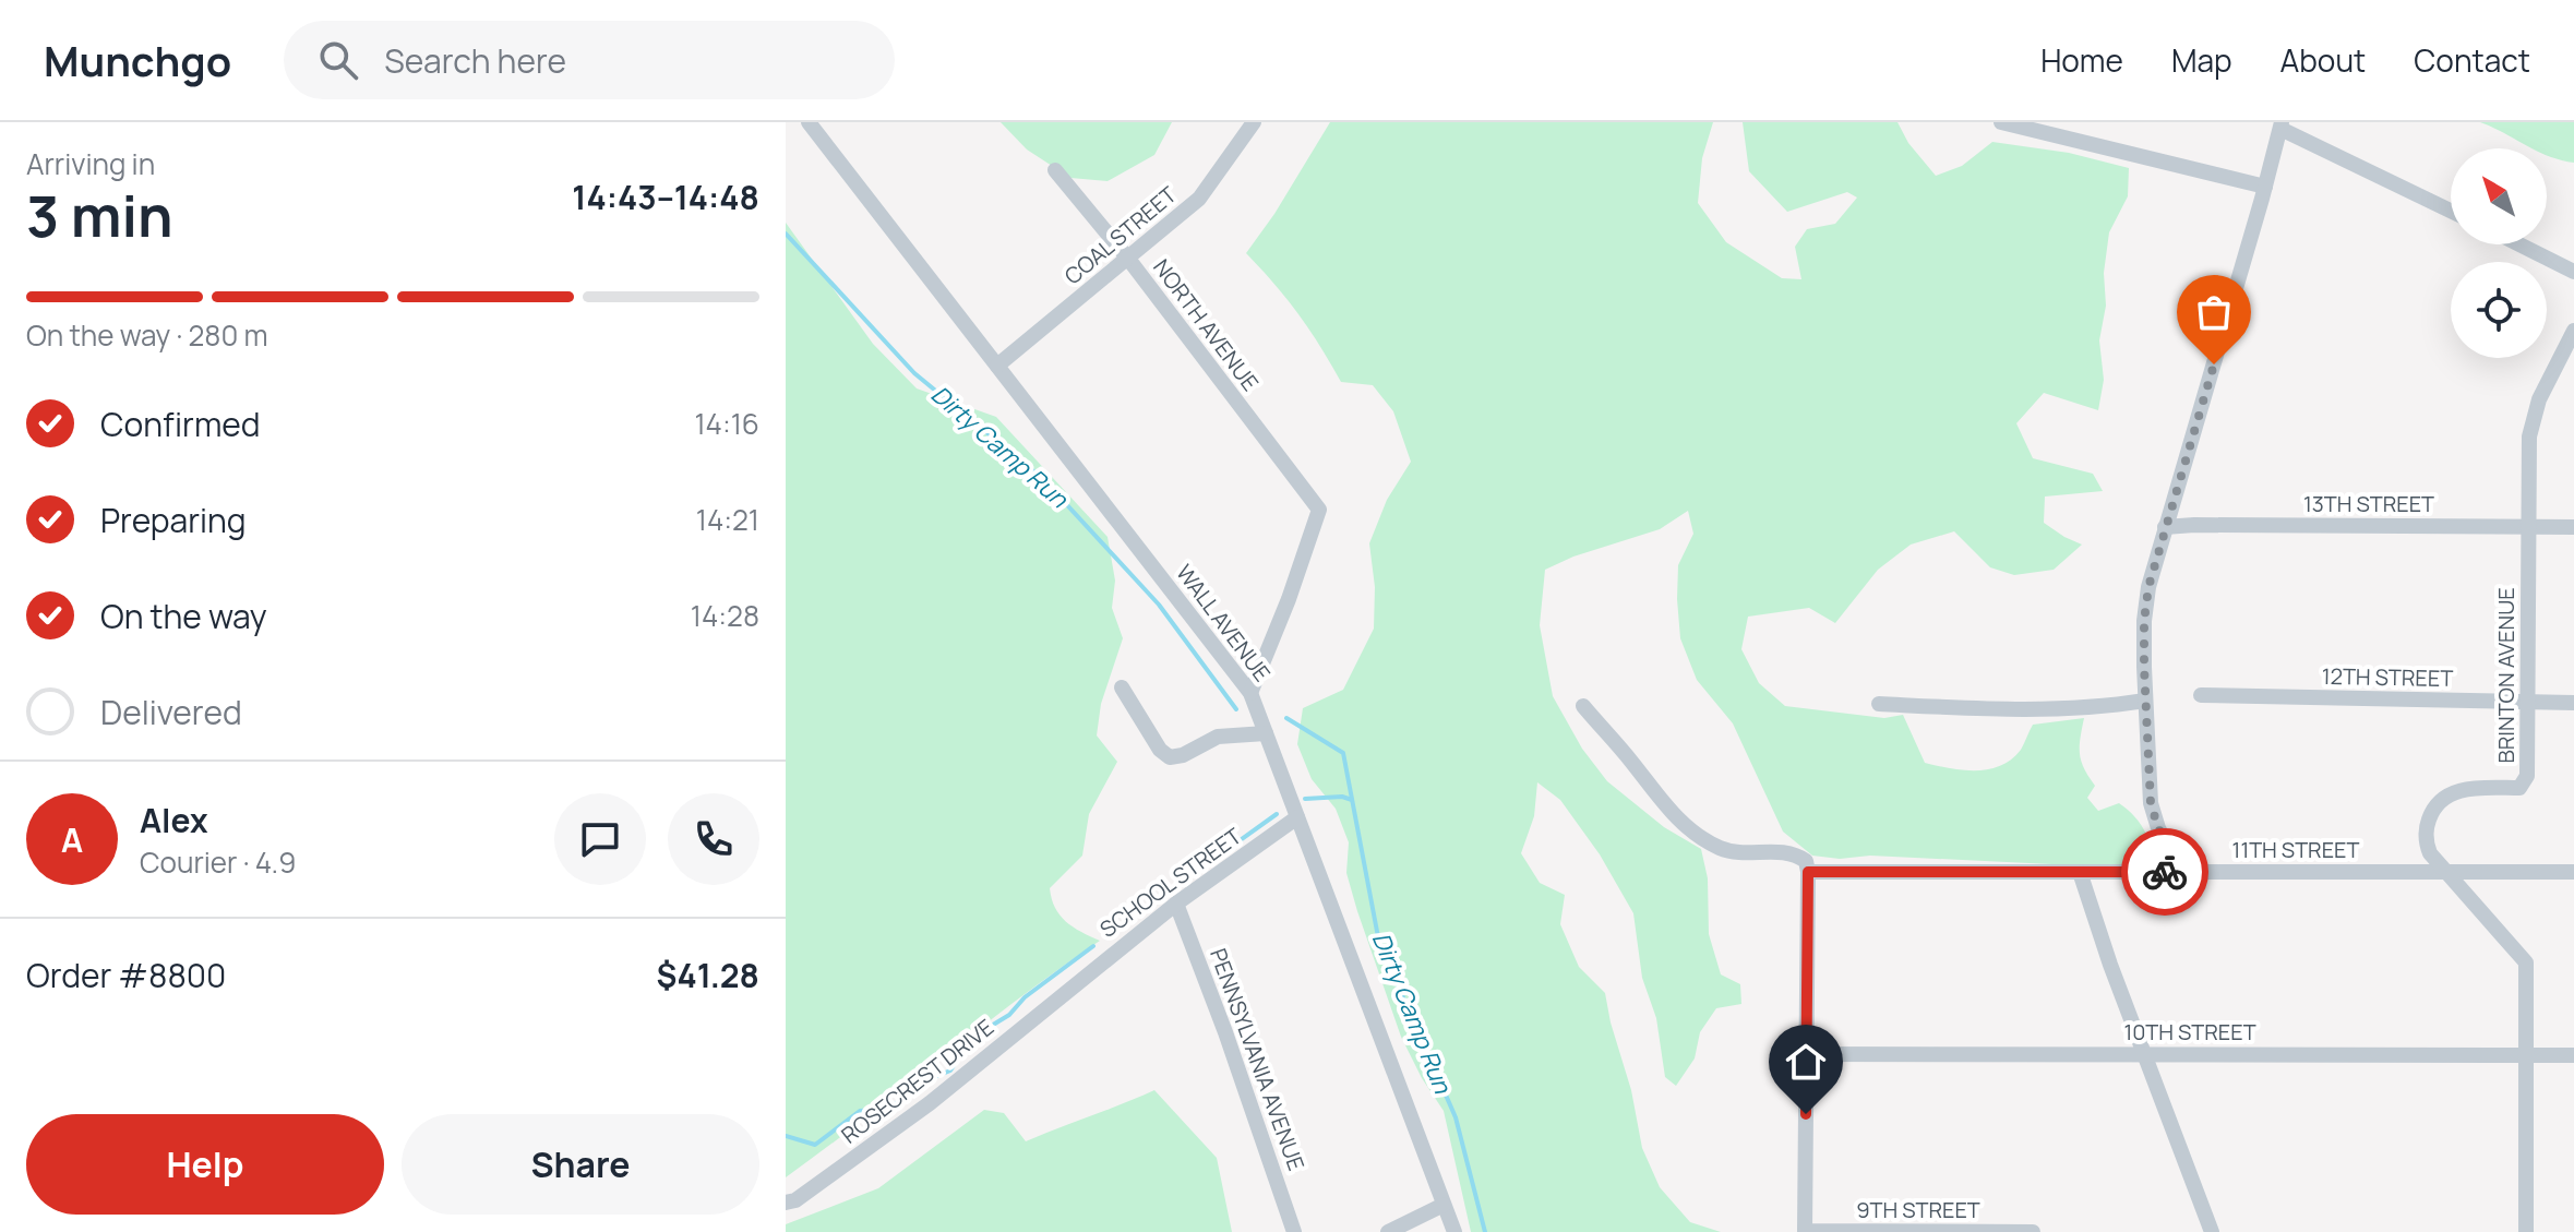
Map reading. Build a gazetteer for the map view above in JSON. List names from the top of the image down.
{
  "streets": {
    "street": [
      "COAL STREET",
      "NORTH AVENUE",
      "13TH STREET",
      "WALL AVENUE",
      "BRINTON AVENUE",
      "12TH STREET",
      "11TH STREET",
      "SCHOOL STREET",
      "10TH STREET",
      "PENNSYLVANIA AVENUE",
      "ROSECREST DRIVE",
      "9TH STREET"
    ]
  },
  "crossings": [
    ["COAL STREET", "NORTH AVENUE"],
    ["COAL STREET", "WALL AVENUE"],
    ["NORTH AVENUE", "WALL AVENUE"],
    ["13TH STREET", "BRINTON AVENUE"],
    ["WALL AVENUE", "SCHOOL STREET"],
    ["BRINTON AVENUE", "12TH STREET"],
    ["BRINTON AVENUE", "11TH STREET"],
    ["BRINTON AVENUE", "10TH STREET"],
    ["SCHOOL STREET", "PENNSYLVANIA AVENUE"],
    ["SCHOOL STREET", "ROSECREST DRIVE"]
  ],
  "water": ["Dirty Camp Run"],
  "north": "top left",
  "page": {
    "header": "Munchgo",
    "search": "Search here",
    "nav": [
      "Home",
      "Map",
      "About",
      "Contact"
    ],
    "heading": ["3 min", "Arriving in", "14:43–14:48"],
    "panel": [
      "Alex",
      "Courier · 4.9",
      "Order #8800",
      "$41.28"
    ],
    "bar": "On the way · 280 m",
    "list": [
      ["Confirmed", "14:16"],
      ["Preparing", "14:21"],
      ["On the way", "14:28"],
      "Delivered"
    ],
    "round": "A",
    "buttons": ["Help", "Share"]
  }
}
